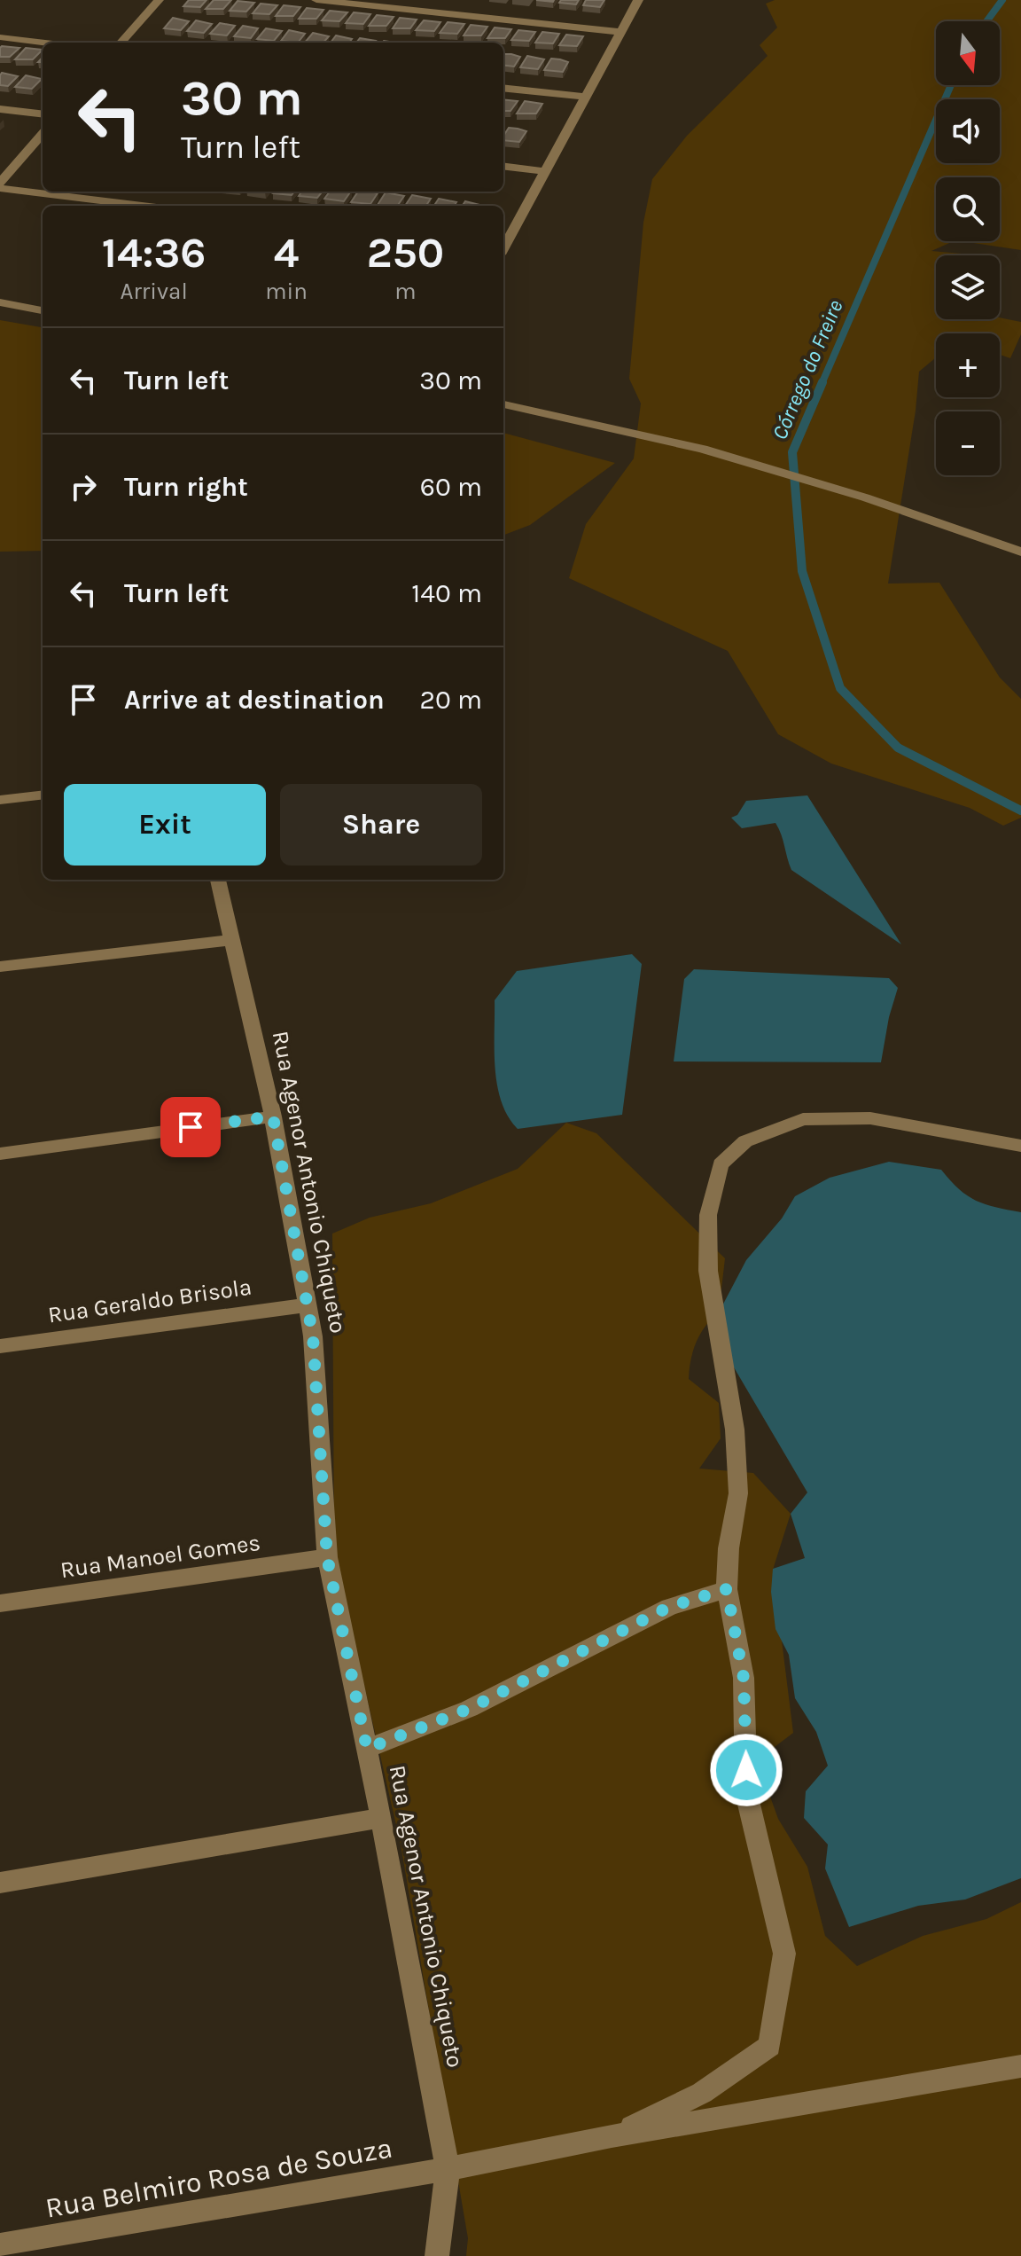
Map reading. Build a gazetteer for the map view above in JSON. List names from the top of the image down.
{
  "streets": {
    "street": [
      "Rua Agenor Antonio Chiqueto",
      "Rua Geraldo Brisola",
      "Rua Manoel Gomes",
      "Rua Belmiro Rosa de Souza"
    ]
  },
  "crossings": [
    ["Rua Agenor Antonio Chiqueto", "Rua Geraldo Brisola"],
    ["Rua Agenor Antonio Chiqueto", "Rua Manoel Gomes"],
    ["Rua Agenor Antonio Chiqueto", "Rua Belmiro Rosa de Souza"]
  ],
  "water": ["Córrego do Freire"],
  "north": "bottom",
  "page": {
    "map_buttons": ["+", "−"],
    "turn": ["30 m", "Turn left"],
    "eta": [
      "14:36",
      "Arrival",
      "4",
      "min",
      "250",
      "m"
    ],
    "list": [
      {
        "name": "Turn left",
        "value": "30 m"
      },
      {
        "name": "Turn right",
        "value": "60 m"
      },
      {
        "name": "Turn left",
        "value": "140 m"
      },
      {
        "name": "Arrive at destination",
        "value": "20 m"
      }
    ],
    "buttons": ["Exit", "Share"]
  }
}
